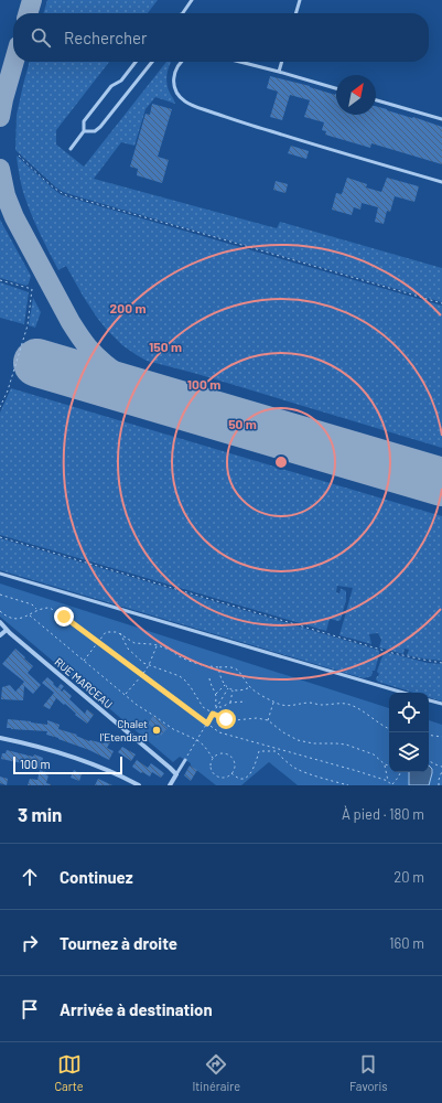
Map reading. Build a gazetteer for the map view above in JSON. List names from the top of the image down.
{
  "streets": {
    "street": ["RUE MARCEAU"]
  },
  "places": ["Chalet l'Etendard"],
  "scale_bar": "100 m",
  "north": "top right",
  "page": {
    "search": "Rechercher",
    "scale": "100 m",
    "heading": ["3 min", "À pied · 180 m"],
    "list": [
      ["Continuez", "20 m"],
      ["Tournez à droite", "160 m"],
      "Arrivée à destination"
    ],
    "nav": ["Carte", "Itinéraire", "Favoris"]
  },
  "rings": [
    "200 m",
    "150 m",
    "100 m",
    "50 m"
  ]
}
